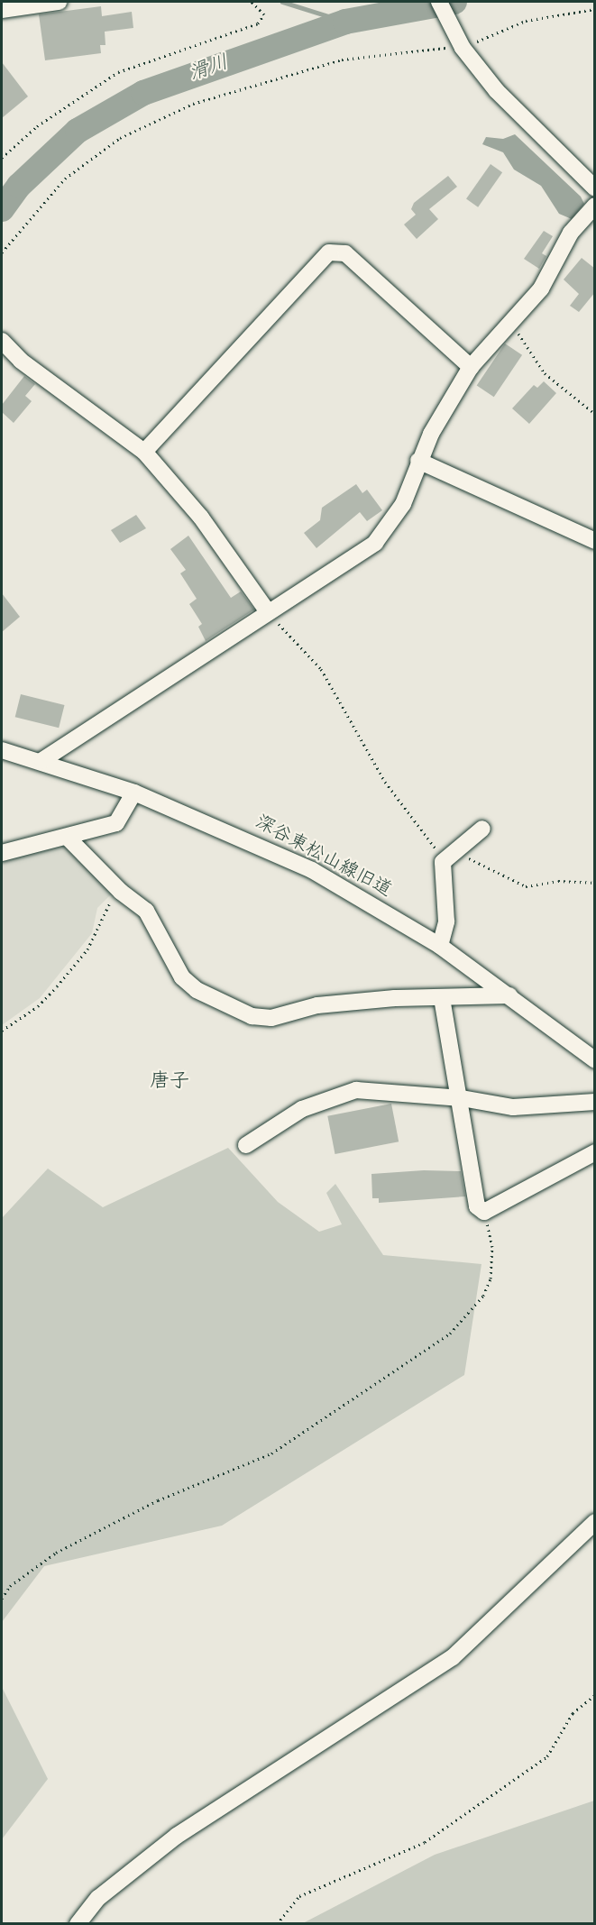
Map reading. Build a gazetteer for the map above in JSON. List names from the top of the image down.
{
  "streets": {
    "street": ["深谷東松山線旧道"]
  },
  "districts": ["唐子"],
  "water": ["滑川"]
}
